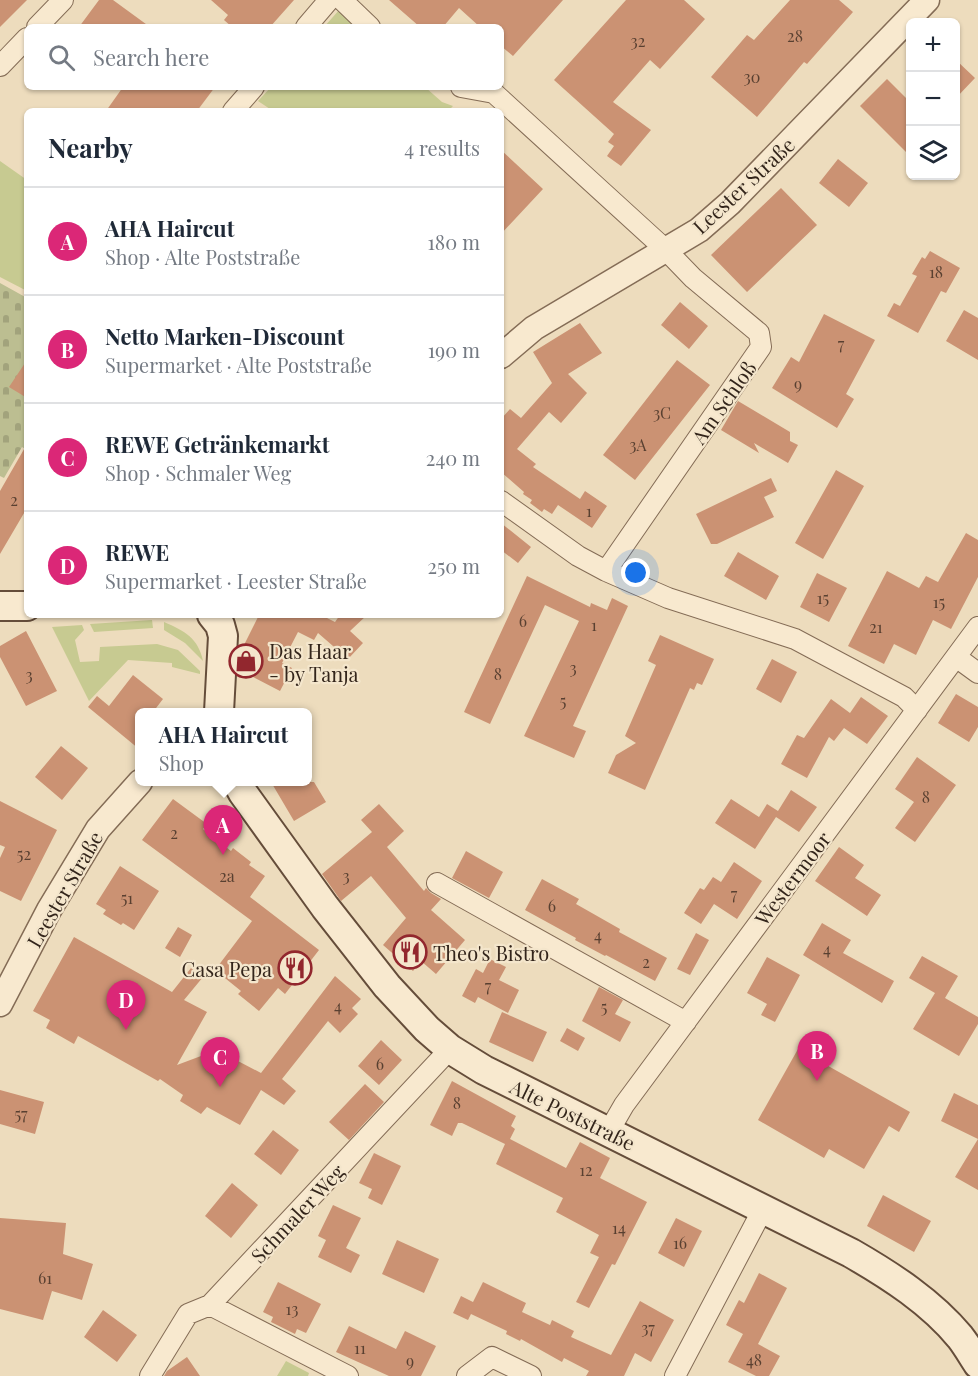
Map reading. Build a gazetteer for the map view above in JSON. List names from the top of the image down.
{
  "streets": {
    "main road": ["Alte Poststraße"],
    "street": [
      "Leester Straße",
      "Am Schloß",
      "Westermoor",
      "Schmaler Weg"
    ]
  },
  "crossings": [
    ["Leester Straße", "Am Schloß"],
    ["Westermoor", "Alte Poststraße"],
    ["Alte Poststraße", "Schmaler Weg"]
  ],
  "places": {
    "shop": ["Das Haar - by Tanja"],
    "restaurant": ["Theo's Bistro", "Casa Pepa"]
  },
  "house_numbers": [
    "28",
    "32",
    "30",
    "18",
    "7",
    "9",
    "3C",
    "3A",
    "2",
    "1",
    "15",
    "15",
    "6",
    "1",
    "21",
    "3",
    "8",
    "3",
    "5",
    "8",
    "2",
    "52",
    "2a",
    "3",
    "7",
    "51",
    "6",
    "4",
    "4",
    "2",
    "7",
    "4",
    "5",
    "6",
    "8",
    "57",
    "12",
    "14",
    "16",
    "61",
    "13",
    "37",
    "11",
    "48",
    "9"
  ],
  "page": {
    "map_buttons": ["+", "−"],
    "search": "Search here",
    "heading": ["Nearby", "4 results"],
    "list": [
      {
        "mark": "A",
        "name": "AHA Haircut",
        "note": "Shop · Alte Poststraße",
        "value": "180 m"
      },
      {
        "mark": "B",
        "name": "Netto Marken-Discount",
        "note": "Supermarket · Alte Poststraße",
        "value": "190 m"
      },
      {
        "mark": "C",
        "name": "REWE Getränkemarkt",
        "note": "Shop · Schmaler Weg",
        "value": "240 m"
      },
      {
        "mark": "D",
        "name": "REWE",
        "note": "Supermarket · Leester Straße",
        "value": "250 m"
      }
    ],
    "popup": ["AHA Haircut", "Shop"],
    "pins": [
      "A",
      "D",
      "B",
      "C"
    ]
  }
}
